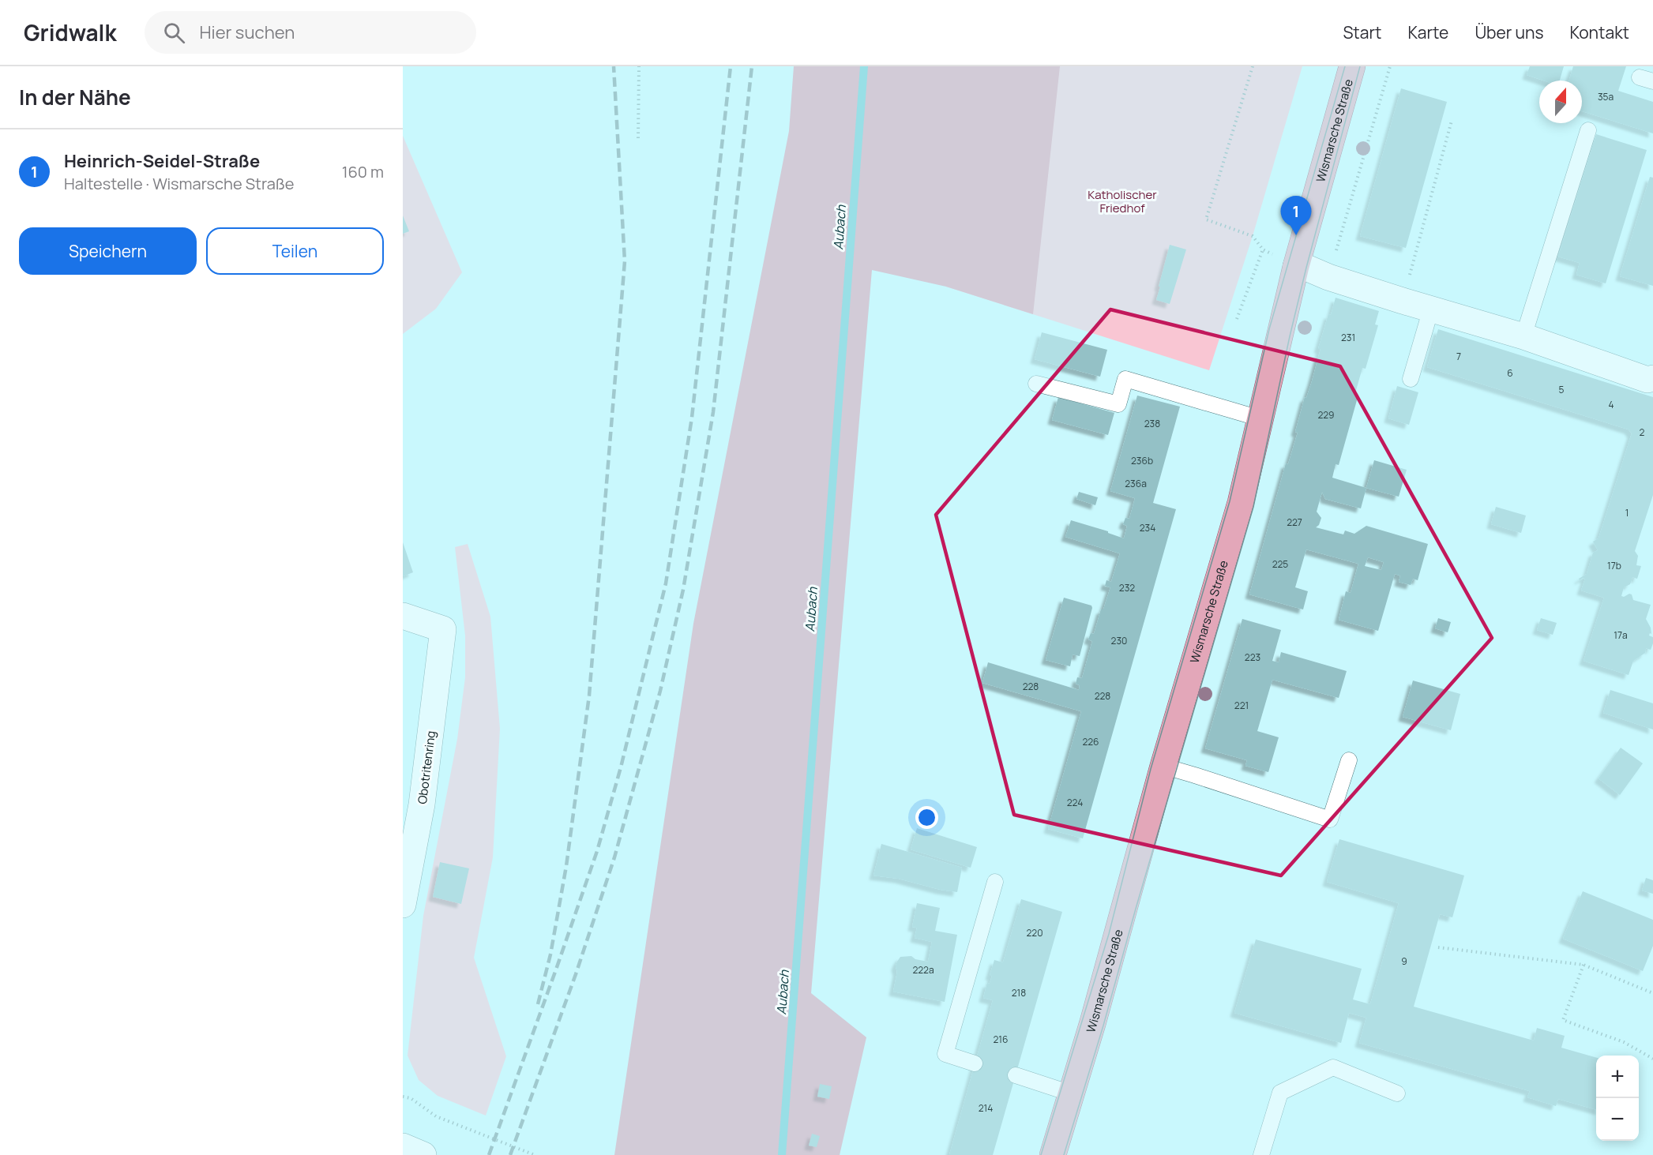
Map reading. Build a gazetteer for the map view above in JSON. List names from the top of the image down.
{
  "streets": {
    "main road": ["Wismarsche Straße"],
    "street": ["Obotritenring"]
  },
  "water": ["Aubach"],
  "parks": ["Katholischer Friedhof"],
  "house_numbers": [
    "35a",
    "231",
    "7",
    "6",
    "5",
    "4",
    "229",
    "238",
    "2",
    "236b",
    "236a",
    "1",
    "227",
    "234",
    "225",
    "17b",
    "232",
    "17a",
    "230",
    "223",
    "228",
    "228",
    "221",
    "226",
    "224",
    "220",
    "9",
    "222a",
    "218",
    "216",
    "214"
  ],
  "north": "top",
  "page": {
    "header": "Gridwalk",
    "search": "Hier suchen",
    "nav": [
      "Start",
      "Karte",
      "Über uns",
      "Kontakt"
    ],
    "heading": "In der Nähe",
    "list": [
      {
        "mark": "1",
        "name": "Heinrich-Seidel-Straße",
        "note": "Haltestelle · Wismarsche Straße",
        "value": "160 m"
      }
    ],
    "pins": "1",
    "buttons": ["Speichern", "Teilen"],
    "map_buttons": ["+", "−"]
  }
}
